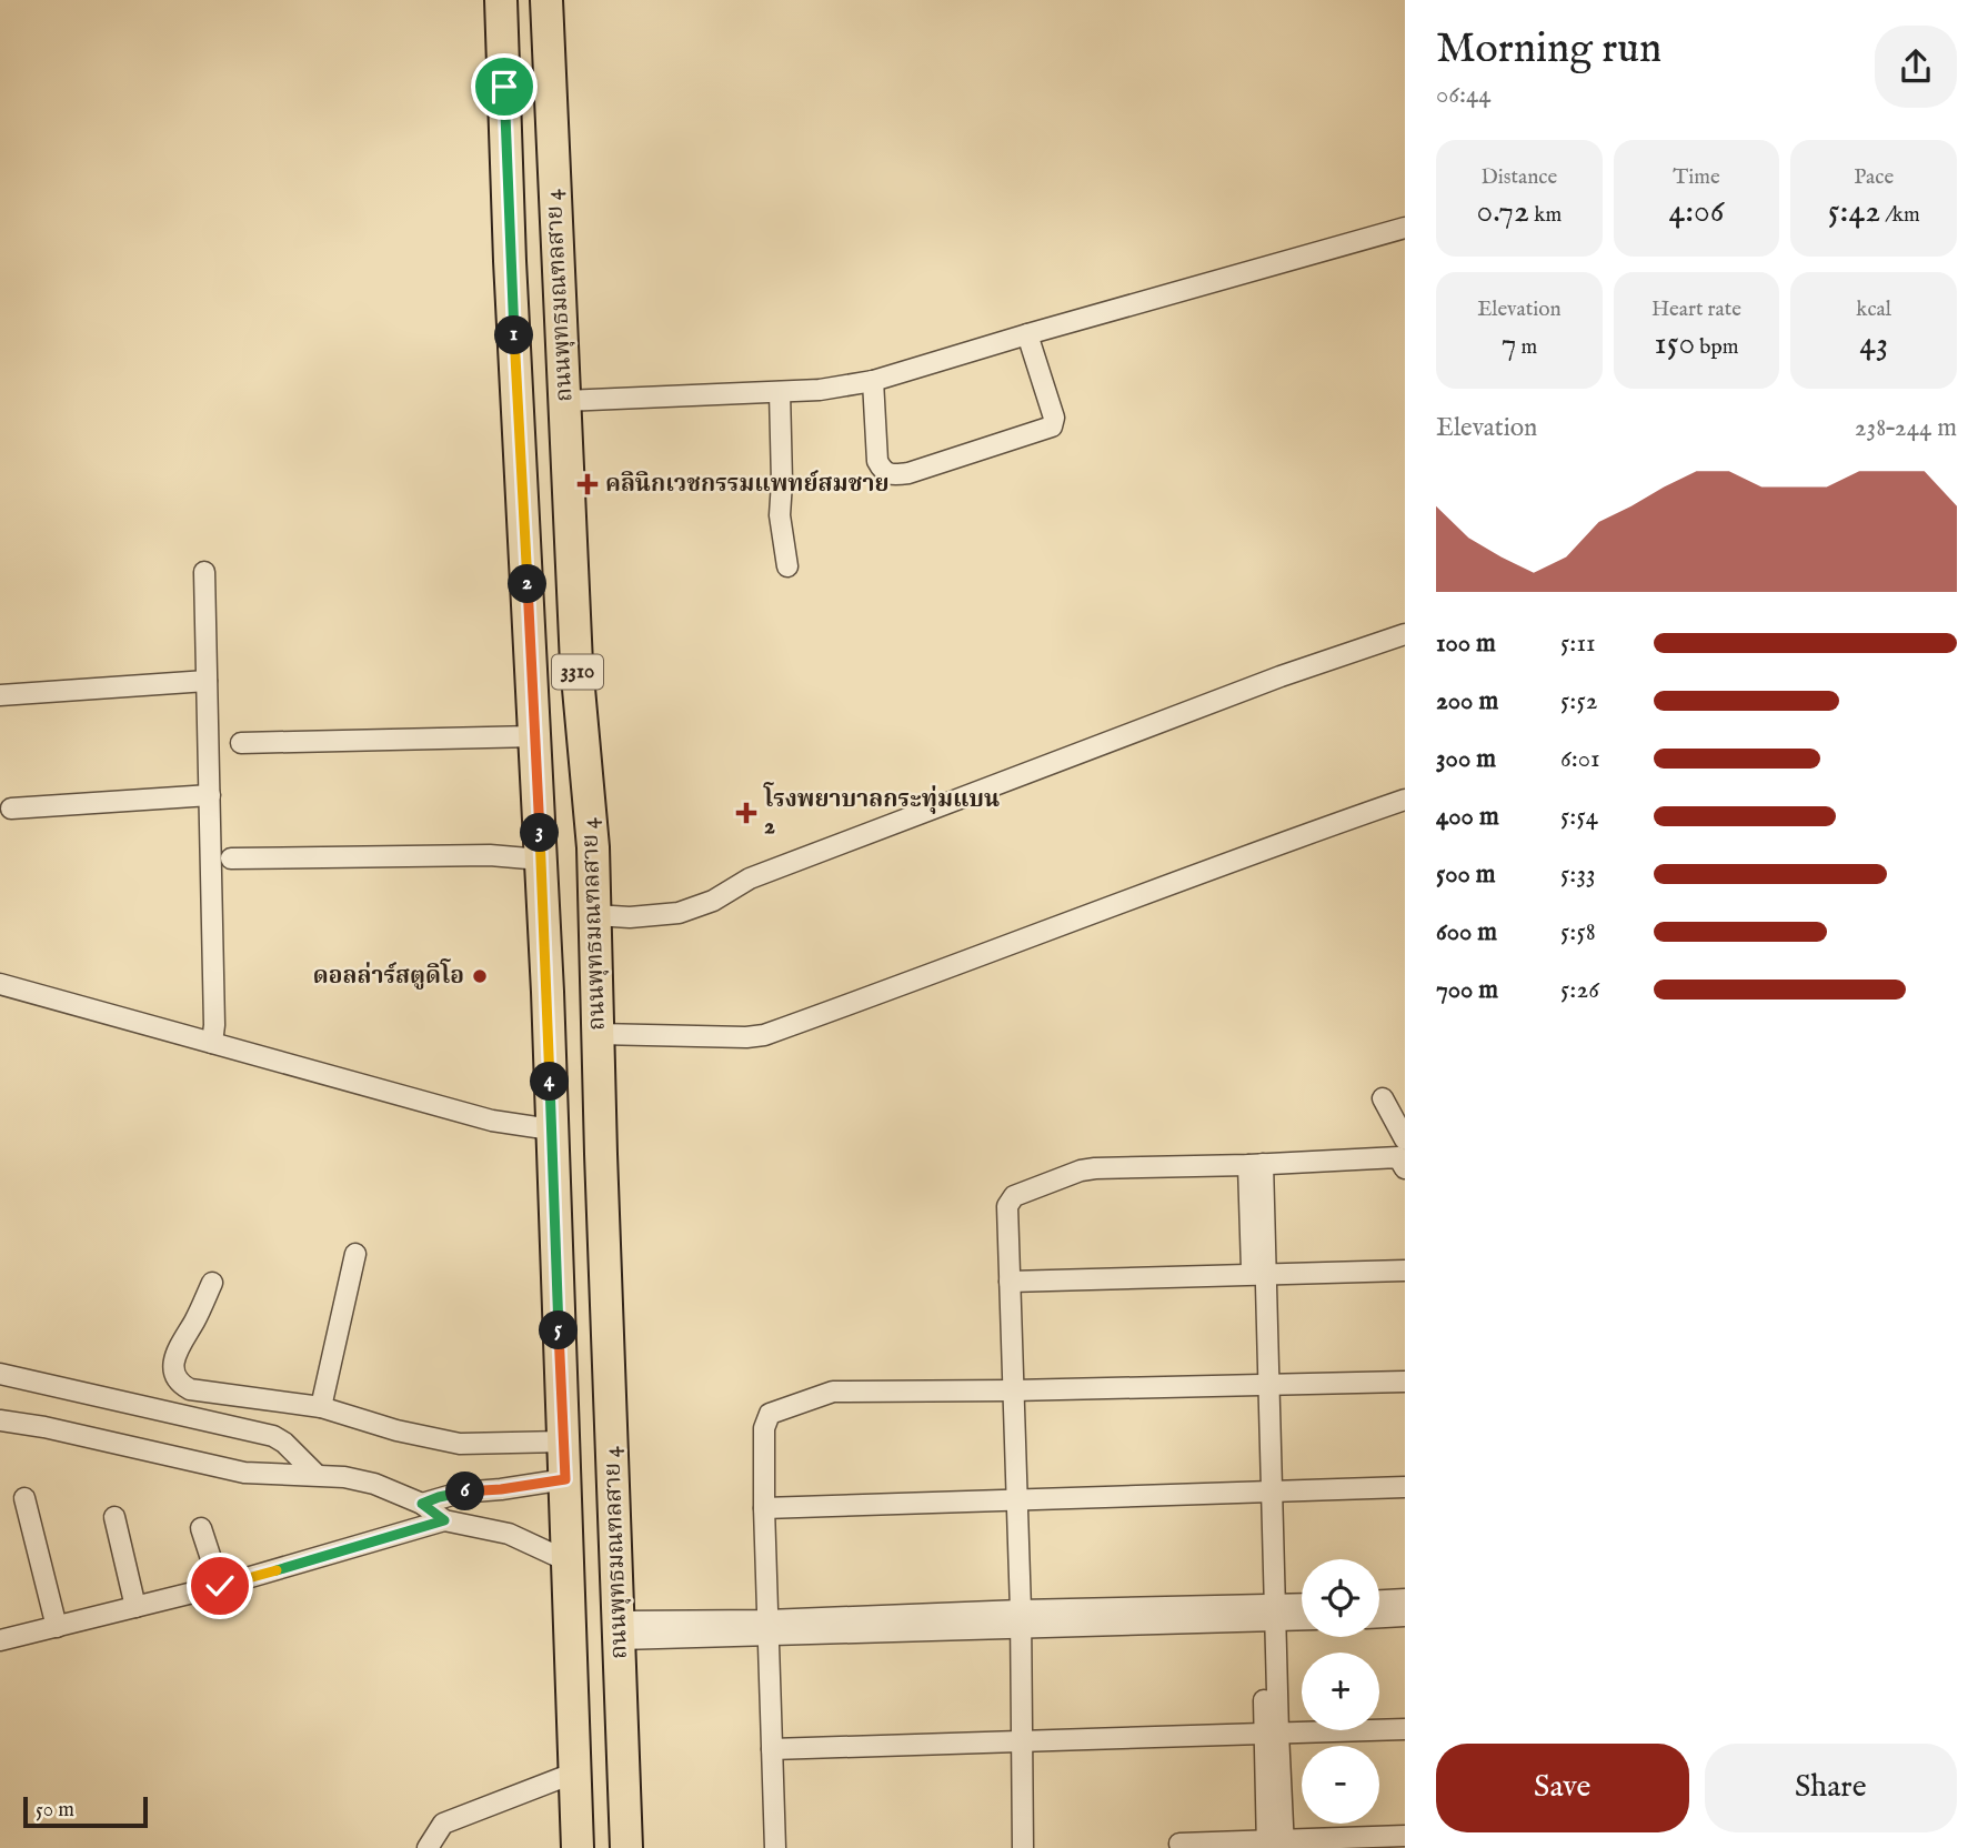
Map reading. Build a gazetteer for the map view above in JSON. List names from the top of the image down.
{
  "streets": {
    "main road": ["ถนนพุทธมณฑลสาย 4", "3310"]
  },
  "places": {
    "health": ["คลินิกเวชกรรมแพทย์สมชาย", "โรงพยาบาลกระทุ่มแบน 2"],
    "other": ["ดอลล่าร์สตูดิโอ"]
  },
  "scale_bar": "50 m",
  "page": {
    "heading": ["Morning run", "06:44"],
    "stats": [
      ["Distance", "0.72 km"],
      ["Time", "4:06"],
      ["Pace", "5:42 /km"],
      ["Elevation", "7 m"],
      ["Heart rate", "150 bpm"],
      ["kcal", "43"]
    ],
    "pins": [
      "1",
      "2",
      "3",
      "4",
      "5",
      "6"
    ],
    "chart": ["Elevation", "238–244 m"],
    "list": [
      {
        "name": "100 m",
        "note": "5:11"
      },
      {
        "name": "200 m",
        "note": "5:52"
      },
      {
        "name": "300 m",
        "note": "6:01"
      },
      {
        "name": "400 m",
        "note": "5:54"
      },
      {
        "name": "500 m",
        "note": "5:33"
      },
      {
        "name": "600 m",
        "note": "5:58"
      },
      {
        "name": "700 m",
        "note": "5:26"
      }
    ],
    "map_buttons": ["+", "−"],
    "buttons": ["Save", "Share"],
    "scale": "50 m"
  }
}
